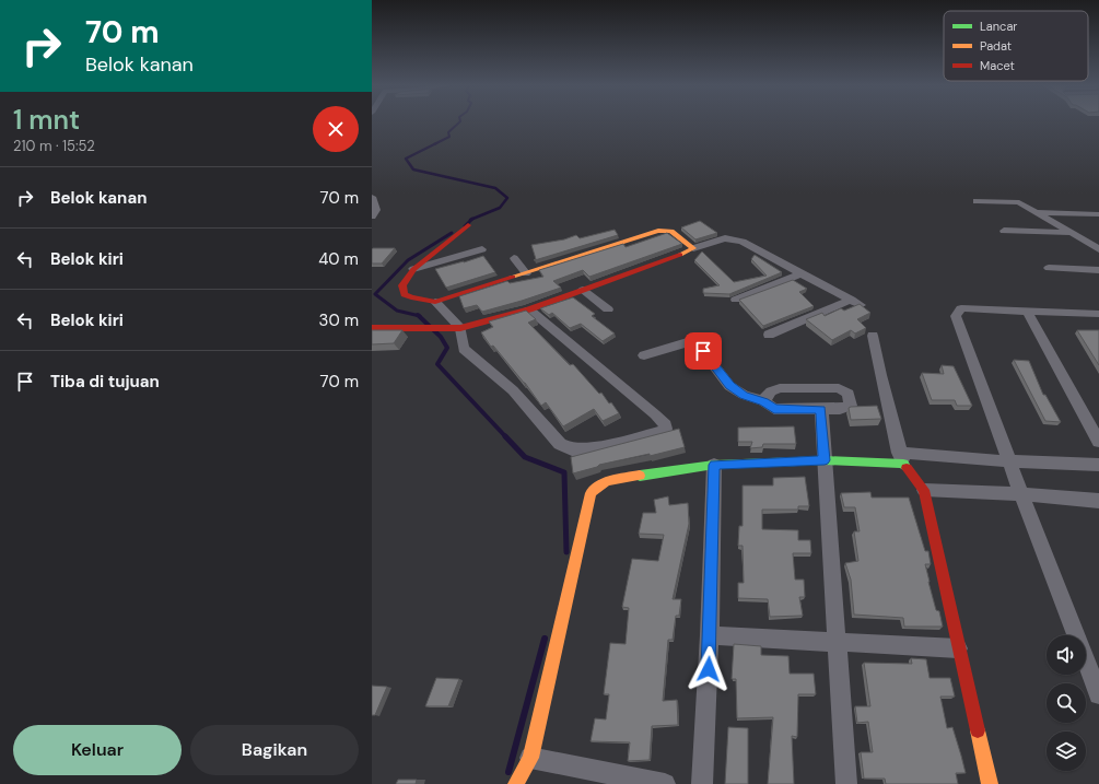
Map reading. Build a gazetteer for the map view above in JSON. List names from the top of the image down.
{
  "legend": ["Lancar", "Padat", "Macet"],
  "page": {
    "turn": ["70 m", "Belok kanan"],
    "heading": ["1 mnt", "210 m · 15:52"],
    "list": [
      {
        "name": "Belok kanan",
        "value": "70 m"
      },
      {
        "name": "Belok kiri",
        "value": "40 m"
      },
      {
        "name": "Belok kiri",
        "value": "30 m"
      },
      {
        "name": "Tiba di tujuan",
        "value": "70 m"
      }
    ],
    "buttons": ["Keluar", "Bagikan"]
  }
}
